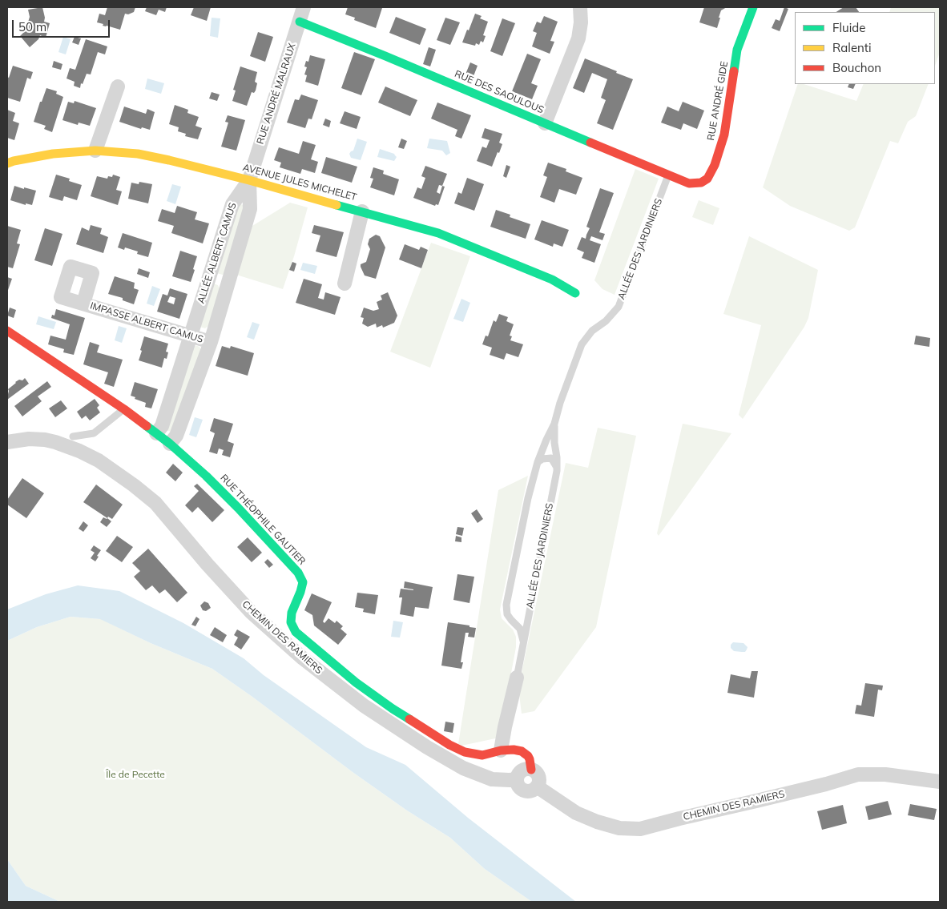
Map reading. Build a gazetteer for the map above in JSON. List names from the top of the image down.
{
  "streets": {
    "street": [
      "RUE DES SAOULOUS",
      "RUE ANDRÉ MALRAUX",
      "RUE ANDRÉ GIDE",
      "AVENUE JULES MICHELET",
      "ALLÉE DES JARDINIERS",
      "ALLÉE ALBERT CAMUS",
      "IMPASSE ALBERT CAMUS",
      "RUE THÉOPHILE GAUTIER",
      "CHEMIN DES RAMIERS"
    ]
  },
  "crossings": [
    ["RUE DES SAOULOUS", "RUE ANDRÉ MALRAUX"],
    ["RUE DES SAOULOUS", "RUE ANDRÉ GIDE"],
    ["RUE DES SAOULOUS", "ALLÉE DES JARDINIERS"],
    ["RUE ANDRÉ MALRAUX", "AVENUE JULES MICHELET"],
    ["RUE ANDRÉ MALRAUX", "ALLÉE ALBERT CAMUS"],
    ["AVENUE JULES MICHELET", "ALLÉE ALBERT CAMUS"],
    ["ALLÉE DES JARDINIERS", "RUE THÉOPHILE GAUTIER"],
    ["ALLÉE ALBERT CAMUS", "IMPASSE ALBERT CAMUS"],
    ["ALLÉE ALBERT CAMUS", "RUE THÉOPHILE GAUTIER"],
    ["RUE THÉOPHILE GAUTIER", "CHEMIN DES RAMIERS"]
  ],
  "parks": ["Île de Pecette"],
  "legend": ["Fluide", "Ralenti", "Bouchon"],
  "scale_bar": "50 m"
}
